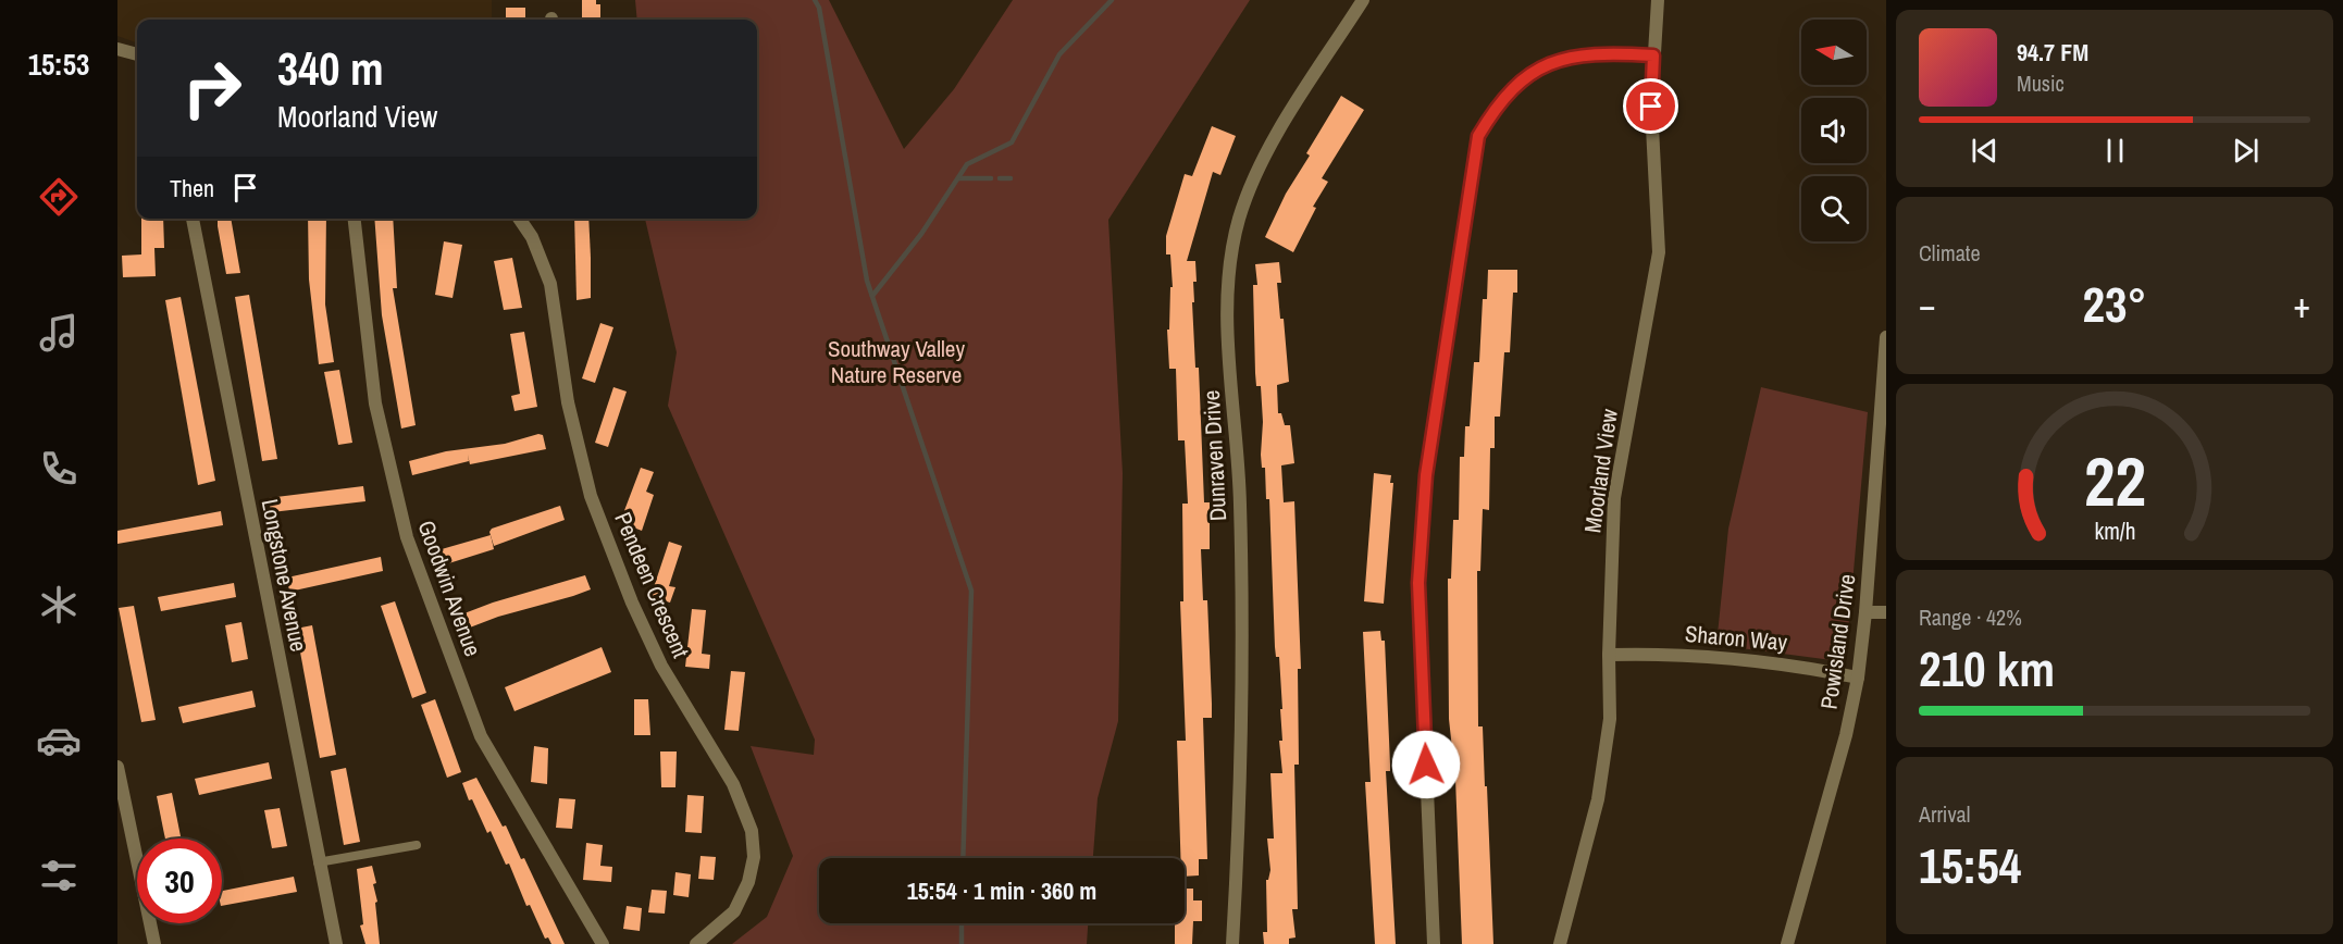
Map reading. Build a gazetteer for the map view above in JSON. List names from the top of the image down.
{
  "streets": {
    "street": [
      "Dunraven Drive",
      "Moorland View",
      "Longstone Avenue",
      "Pendeen Crescent",
      "Goodwin Avenue",
      "Sharon Way",
      "Powisland Drive"
    ]
  },
  "crossings": [
    ["Moorland View", "Sharon Way"],
    ["Sharon Way", "Powisland Drive"]
  ],
  "parks": ["Southway Valley Nature Reserve"],
  "north": "left",
  "page": {
    "tabs": "15:53",
    "turn": ["340 m", "Moorland View"],
    "song": ["94.7 FM", "Music"],
    "then": "Then",
    "tile": [
      "Climate",
      ["Range · 42%", "210 km"],
      ["Arrival", "15:54"]
    ],
    "heat": ["−", "23°", "+"],
    "limit": "30",
    "trip": "15:54 · 1 min · 360 m",
    "gauge": ["22", "km/h"]
  }
}
